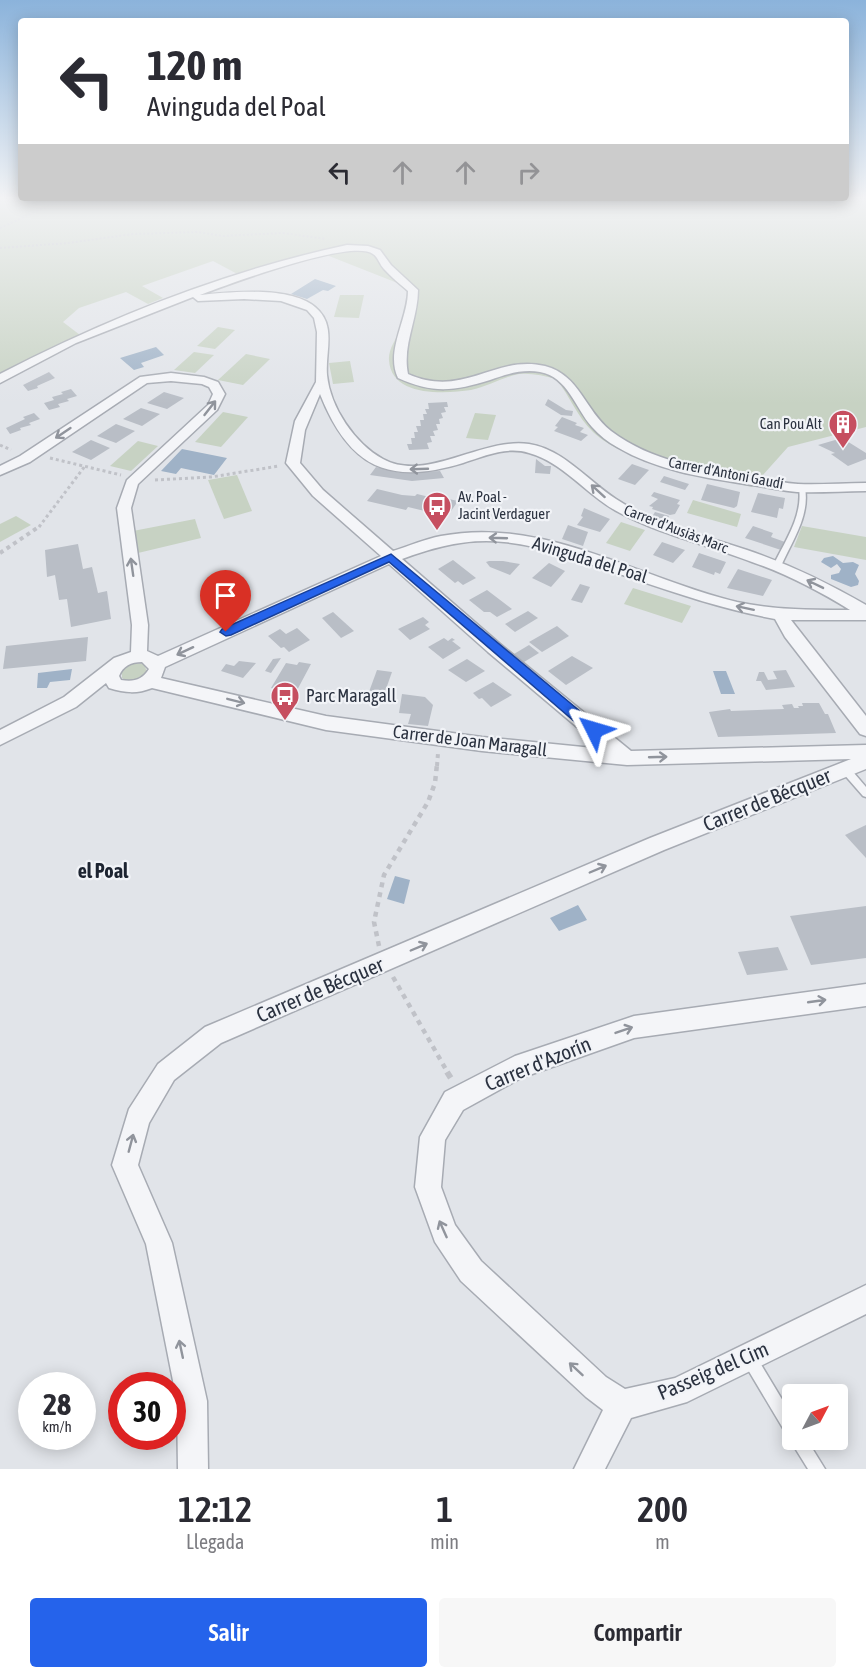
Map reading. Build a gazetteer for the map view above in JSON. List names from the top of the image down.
{
  "streets": {
    "street": [
      "Carrer d'Antoni Gaudí",
      "Carrer d'Ausiàs Marc",
      "Avinguda del Poal",
      "Carrer de Joan Maragall",
      "Carrer de Bécquer",
      "Carrer d'Azorín",
      "Passeig del Cim"
    ]
  },
  "crossings": [
    ["Carrer d'Ausiàs Marc", "Avinguda del Poal"],
    ["Avinguda del Poal", "Carrer de Joan Maragall"],
    ["Carrer d'Azorín", "Passeig del Cim"]
  ],
  "one_way": ["Avinguda del Poal", "Carrer de Joan Maragall", "Carrer de Bécquer"],
  "districts": ["el Poal"],
  "places": {
    "building": ["Can Pou Alt"],
    "bus stop": ["Av. Poal - Jacint Verdaguer", "Parc Maragall"]
  },
  "north": "top right",
  "page": {
    "turn": ["120 m", "Avinguda del Poal"],
    "speed": "28 km/h",
    "limit": "30",
    "eta": [
      "12:12",
      "Llegada",
      "1",
      "min",
      "200",
      "m"
    ],
    "buttons": ["Salir", "Compartir"]
  }
}
